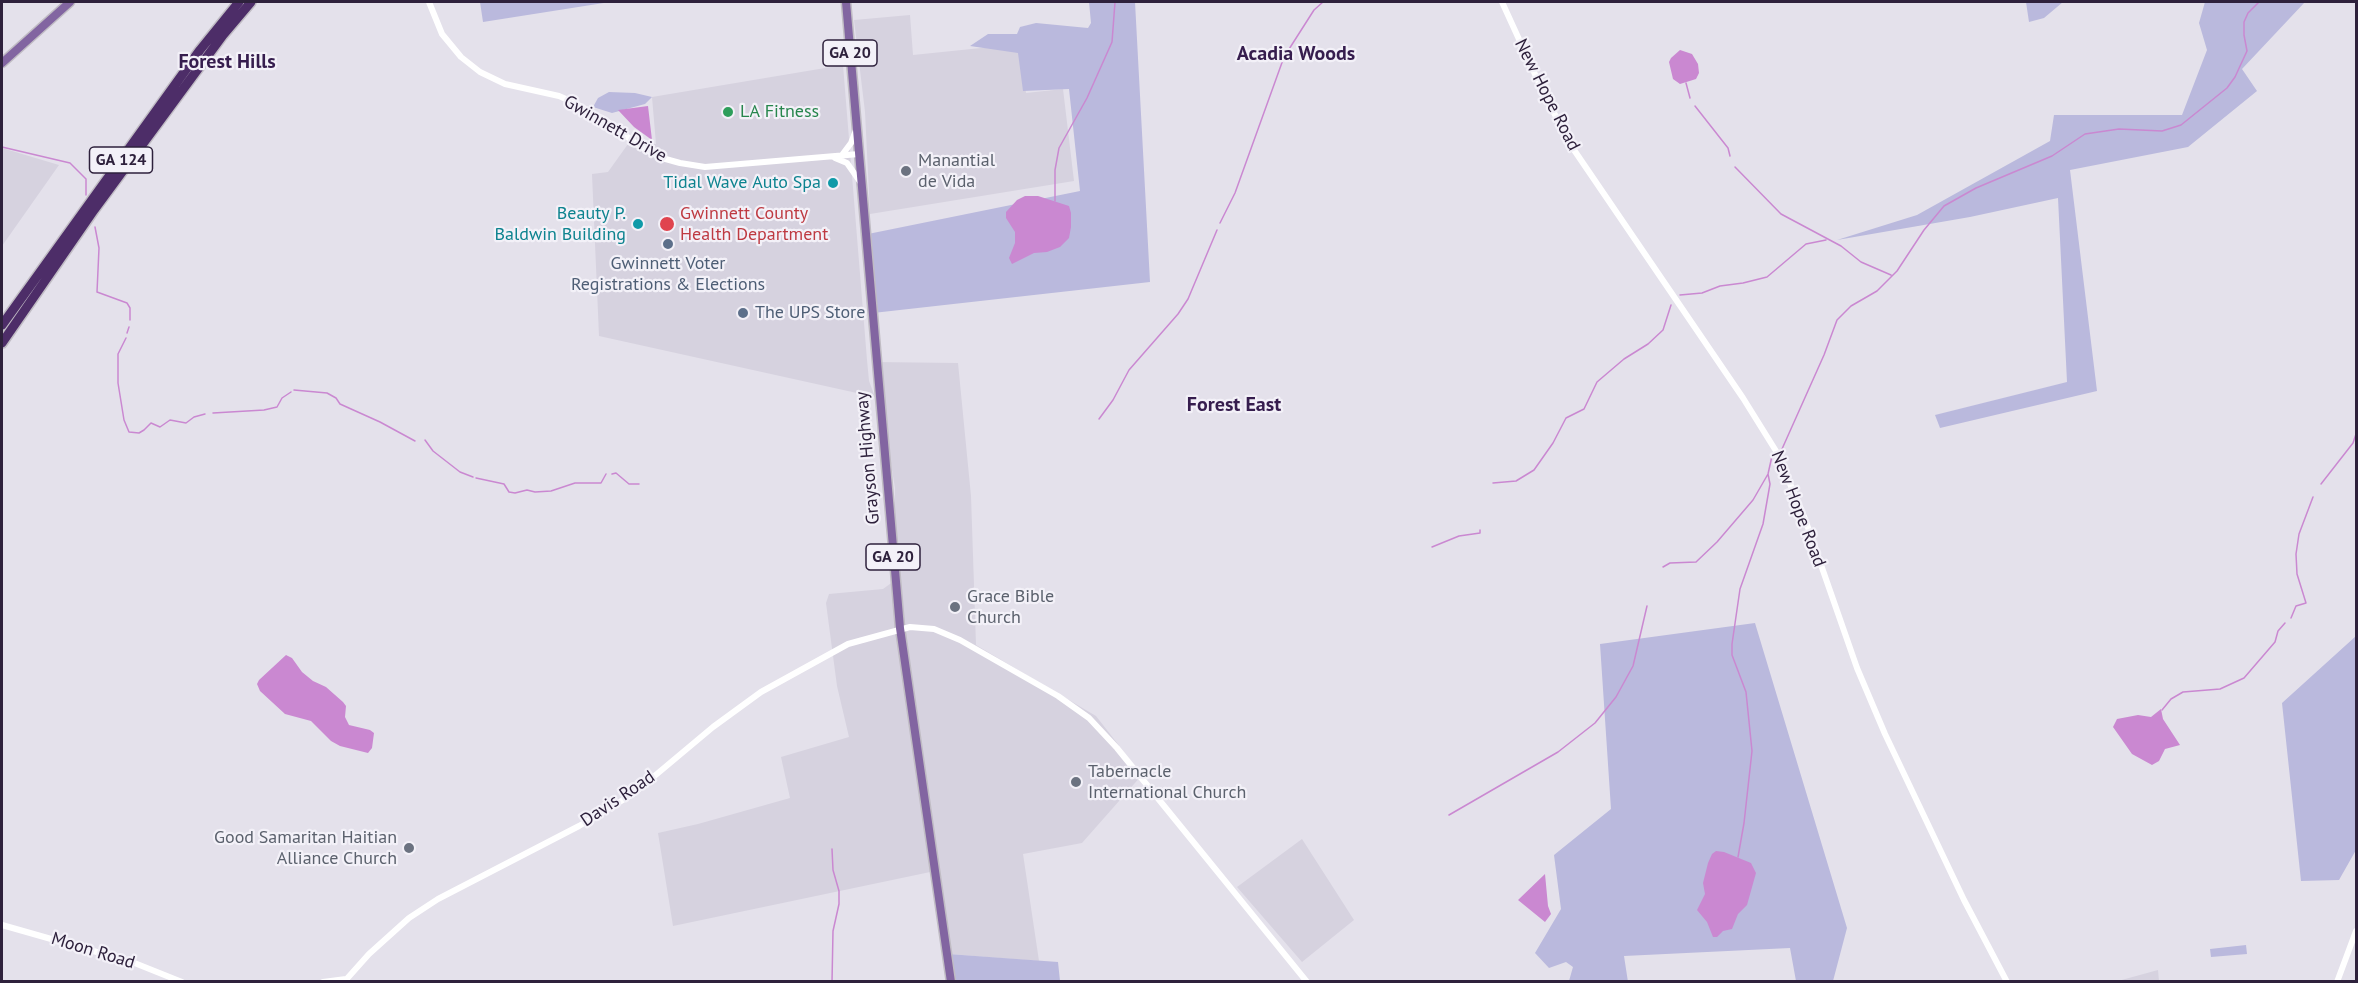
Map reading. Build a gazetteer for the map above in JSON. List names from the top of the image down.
{
  "streets": {
    "highway": ["GA 124"],
    "main road": ["GA 20", "Grayson Highway"],
    "street": [
      "New Hope Road",
      "Gwinnett Drive",
      "Davis Road",
      "Moon Road"
    ]
  },
  "crossings": [
    ["Gwinnett Drive", "Grayson Highway"],
    ["Grayson Highway", "Davis Road"]
  ],
  "districts": ["Acadia Woods", "Forest Hills", "Forest East"],
  "places": [
    "LA Fitness",
    "Manantial de Vida",
    "Tidal Wave Auto Spa",
    "Beauty P. Baldwin Building",
    "Gwinnett County Health Department",
    "Gwinnett Voter Registrations & Elections",
    "The UPS Store",
    "Grace Bible Church",
    "Tabernacle International Church",
    "Good Samaritan Haitian Alliance Church"
  ]
}
